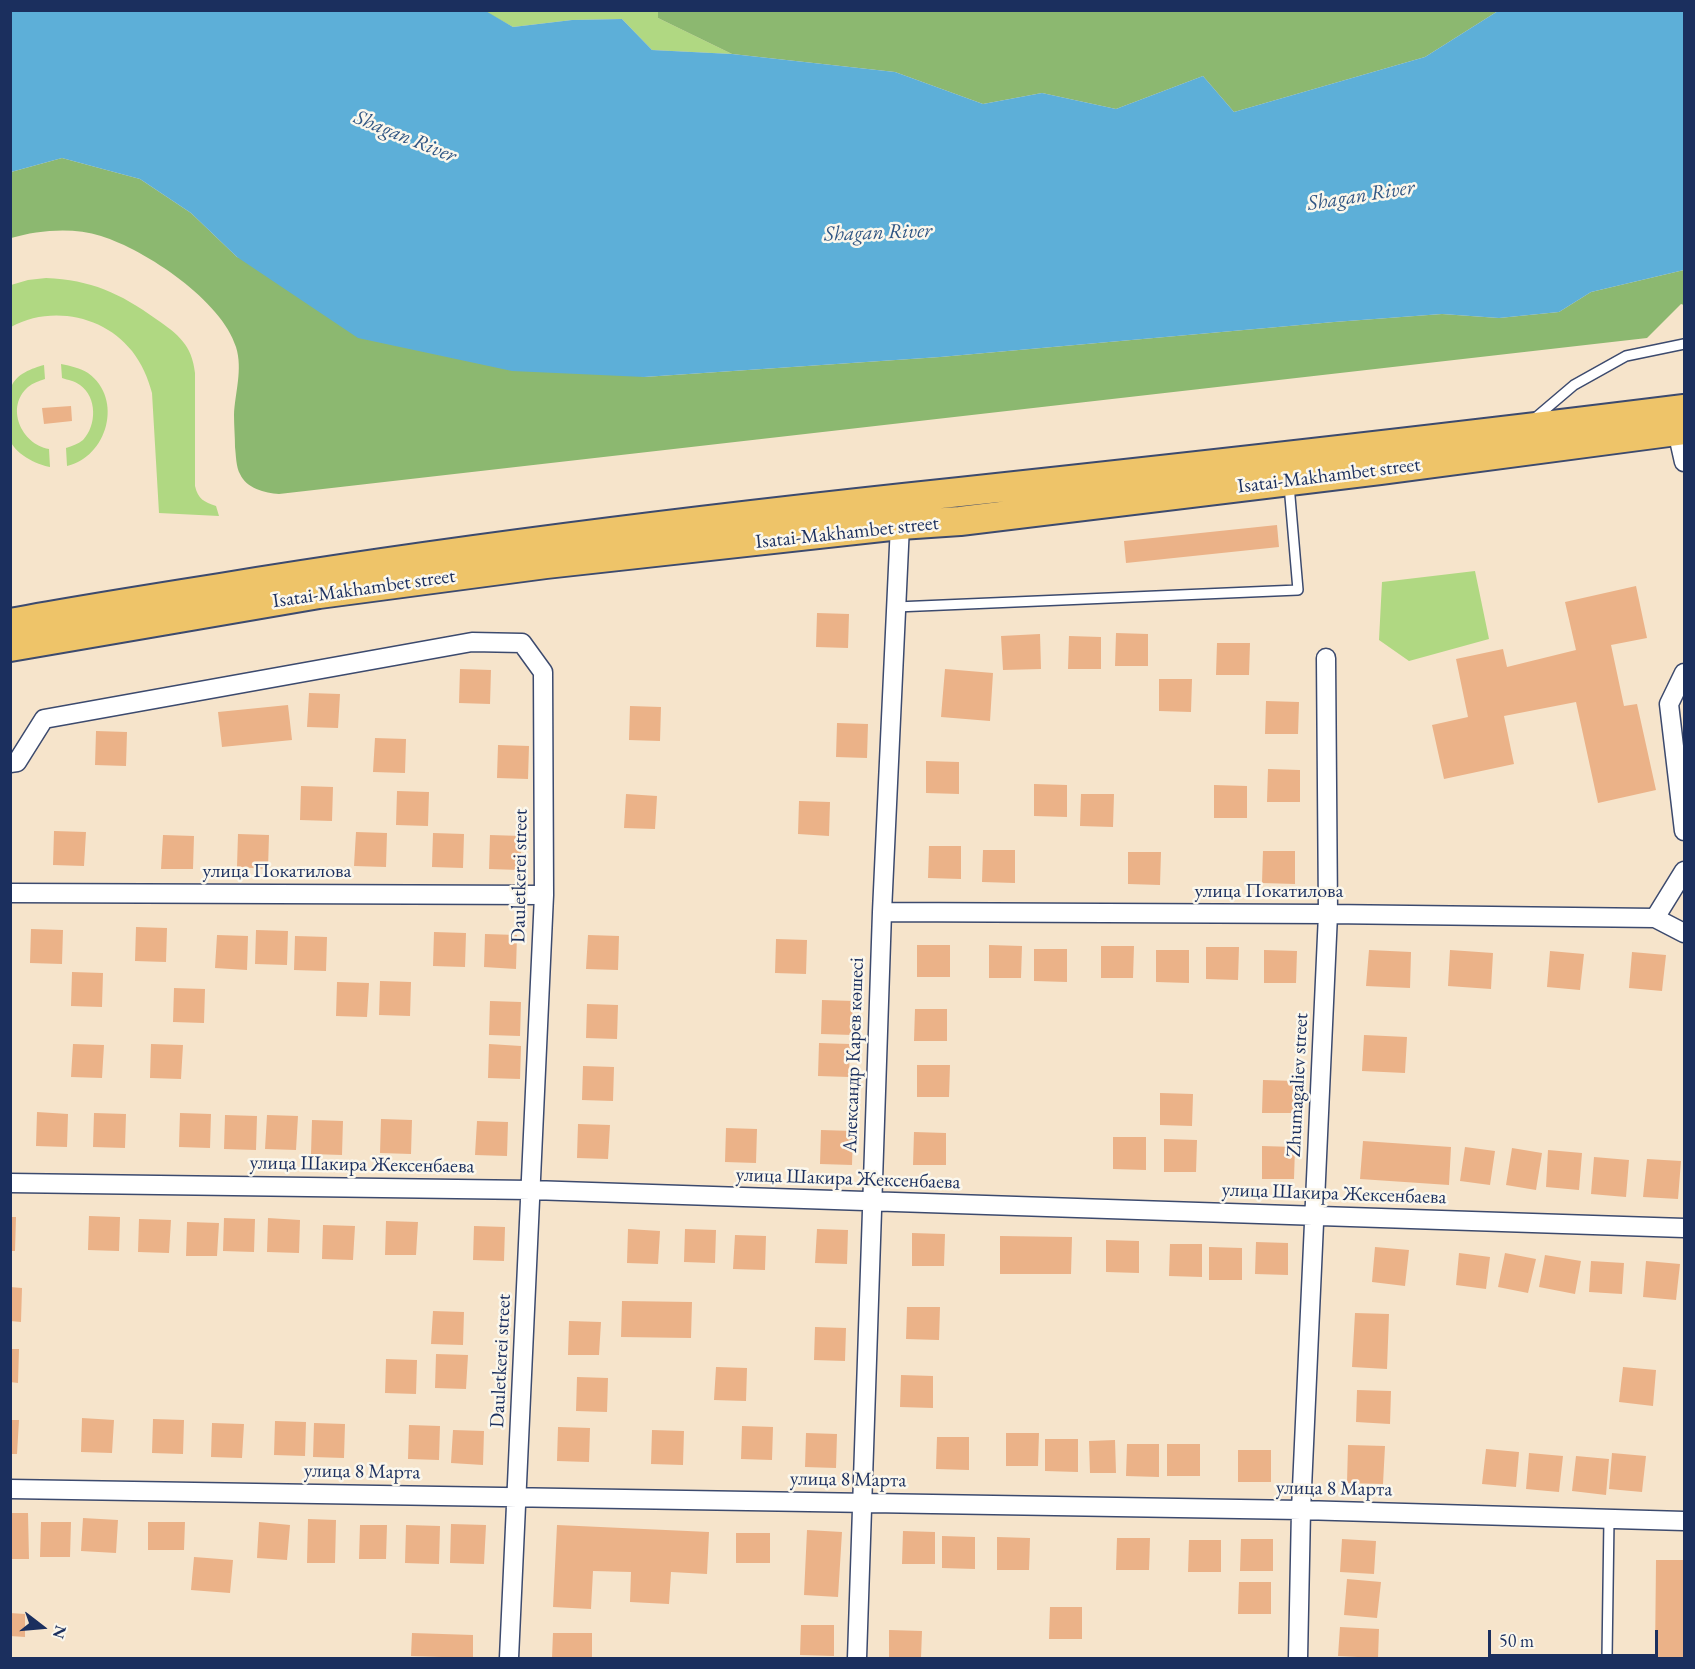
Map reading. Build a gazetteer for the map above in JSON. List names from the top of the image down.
{
  "streets": {
    "main road": ["Isatai-Makhambet street"],
    "street": [
      "улица Покатилова",
      "Dauletkerei street",
      "Александр Карев көшесі",
      "Zhumagaliev street",
      "улица Шакира Жексенбаева",
      "улица 8 Марта"
    ]
  },
  "crossings": [
    ["Isatai-Makhambet street", "Александр Карев көшесі"],
    ["улица Покатилова", "Dauletkerei street"],
    ["улица Покатилова", "Александр Карев көшесі"],
    ["улица Покатилова", "Zhumagaliev street"],
    ["Dauletkerei street", "улица Шакира Жексенбаева"],
    ["Dauletkerei street", "улица 8 Марта"],
    ["Александр Карев көшесі", "улица Шакира Жексенбаева"],
    ["Александр Карев көшесі", "улица 8 Марта"],
    ["Zhumagaliev street", "улица Шакира Жексенбаева"],
    ["Zhumagaliev street", "улица 8 Марта"]
  ],
  "water": ["Shagan River"],
  "scale_bar": "50 m",
  "north": "right"
}
